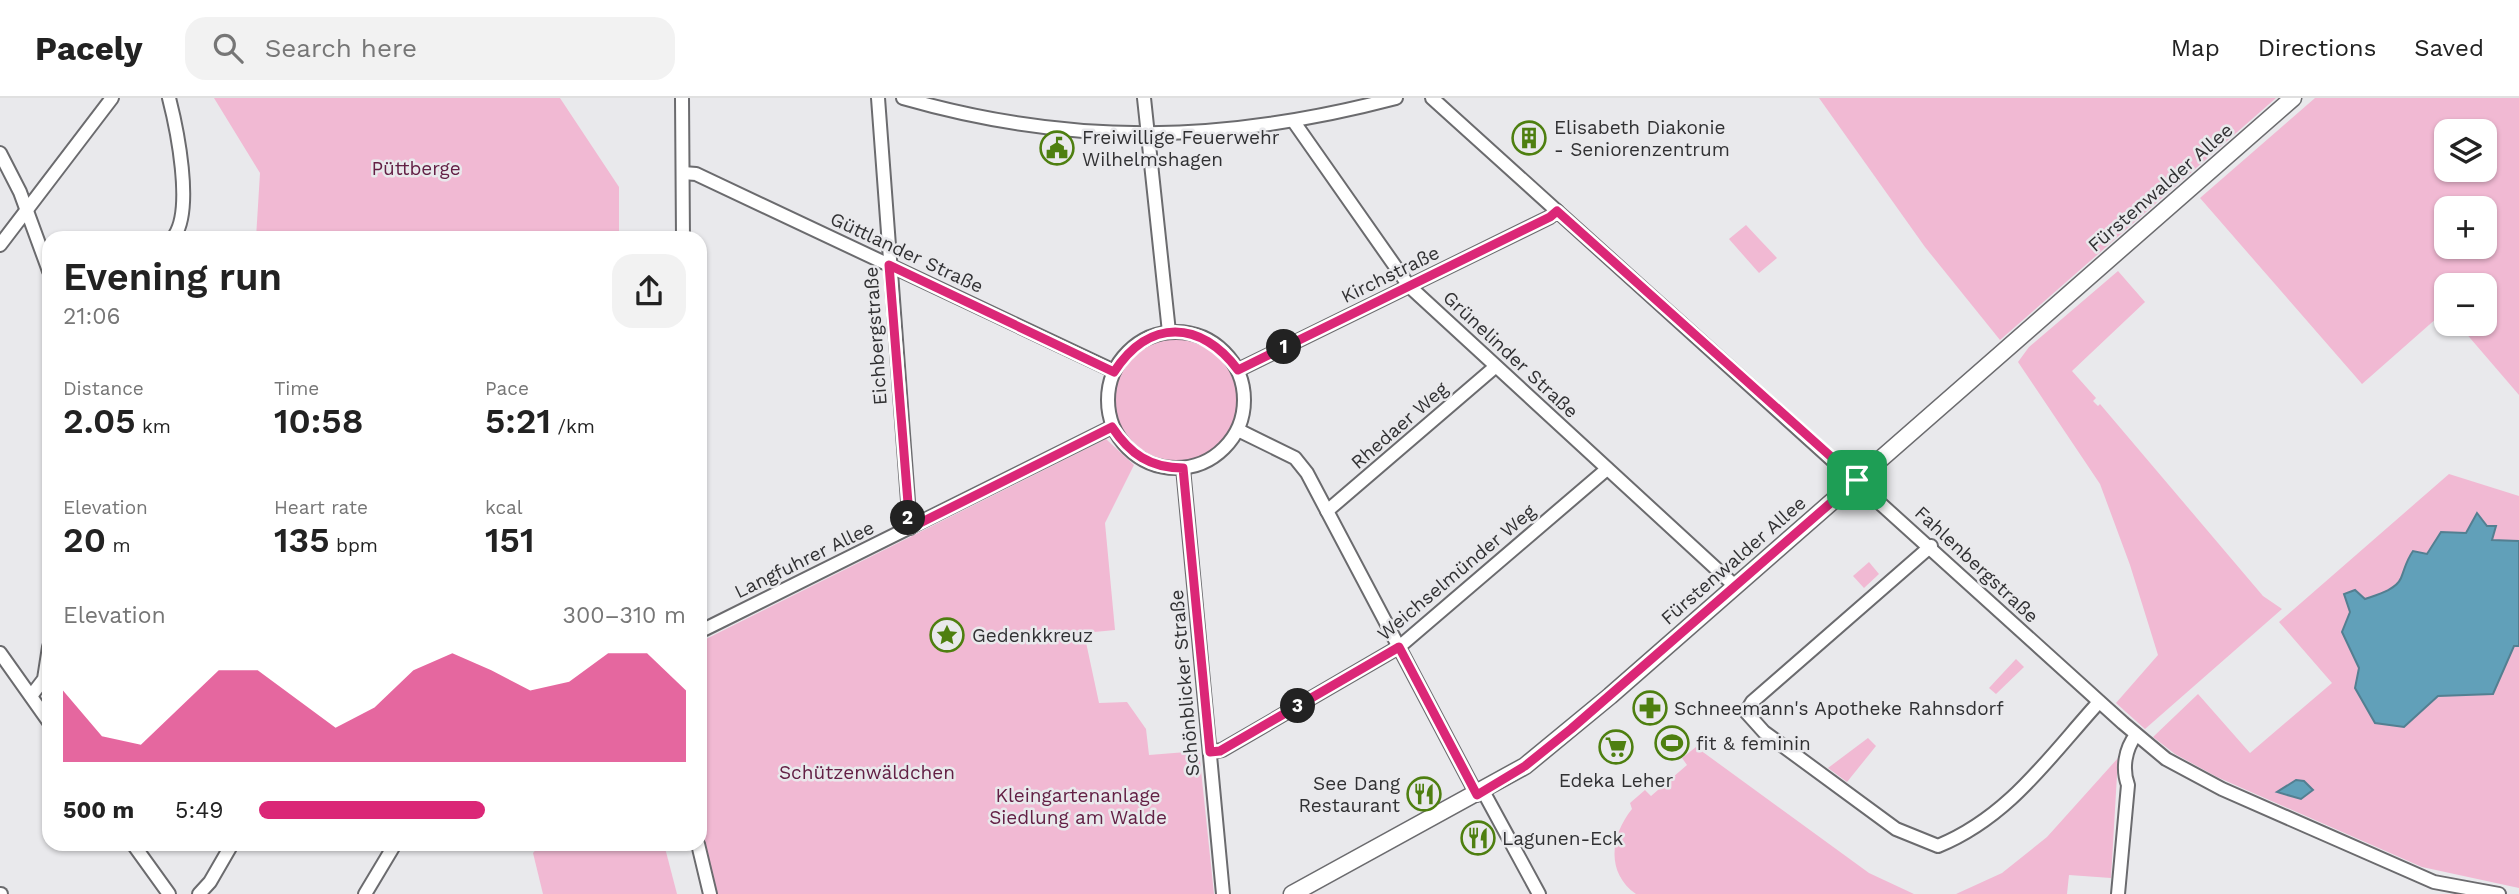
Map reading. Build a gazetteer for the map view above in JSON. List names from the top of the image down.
{
  "streets": {
    "main road": ["Fürstenwalder Allee"],
    "street": [
      "Güttlander Straße",
      "Kirchstraße",
      "Eichbergstraße",
      "Grünelinder Straße",
      "Rhedaer Weg",
      "Langfuhrer Allee",
      "Fahlenbergstraße",
      "Weichselmünder Weg",
      "Schönblicker Straße"
    ]
  },
  "crossings": [
    ["Fürstenwalder Allee", "Grünelinder Straße"],
    ["Fürstenwalder Allee", "Fahlenbergstraße"],
    ["Güttlander Straße", "Kirchstraße"],
    ["Güttlander Straße", "Eichbergstraße"],
    ["Güttlander Straße", "Langfuhrer Allee"],
    ["Güttlander Straße", "Schönblicker Straße"],
    ["Kirchstraße", "Grünelinder Straße"],
    ["Kirchstraße", "Langfuhrer Allee"],
    ["Kirchstraße", "Fahlenbergstraße"],
    ["Kirchstraße", "Schönblicker Straße"],
    ["Eichbergstraße", "Langfuhrer Allee"],
    ["Grünelinder Straße", "Rhedaer Weg"],
    ["Grünelinder Straße", "Weichselmünder Weg"],
    ["Langfuhrer Allee", "Schönblicker Straße"],
    ["Weichselmünder Weg", "Schönblicker Straße"]
  ],
  "parks": ["Püttberge", "Schützenwäldchen", "Kleingartenanlage Siedlung am Walde"],
  "places": {
    "building": ["Elisabeth Diakonie - Seniorenzentrum"],
    "public building": ["Freiwillige Feuerwehr Wilhelmshagen"],
    "place": ["Gedenkkreuz"],
    "pharmacy": ["Schneemann's Apotheke Rahnsdorf"],
    "sports": ["fit & feminin"],
    "supermarket": ["Edeka Leher"],
    "restaurant": ["See Dang Restaurant", "Lagunen-Eck"]
  },
  "page": {
    "header": "Pacely",
    "search": "Search here",
    "nav": ["Map", "Directions", "Saved"],
    "map_buttons": ["+", "−"],
    "heading": ["Evening run", "21:06"],
    "pins": ["1", "2", "3"],
    "stats": [
      ["Distance", "2.05 km"],
      ["Time", "10:58"],
      ["Pace", "5:21 /km"],
      ["Elevation", "20 m"],
      ["Heart rate", "135 bpm"],
      ["kcal", "151"]
    ],
    "chart": ["Elevation", "300–310 m"],
    "list": [
      {
        "name": "500 m",
        "note": "5:49"
      }
    ]
  }
}
